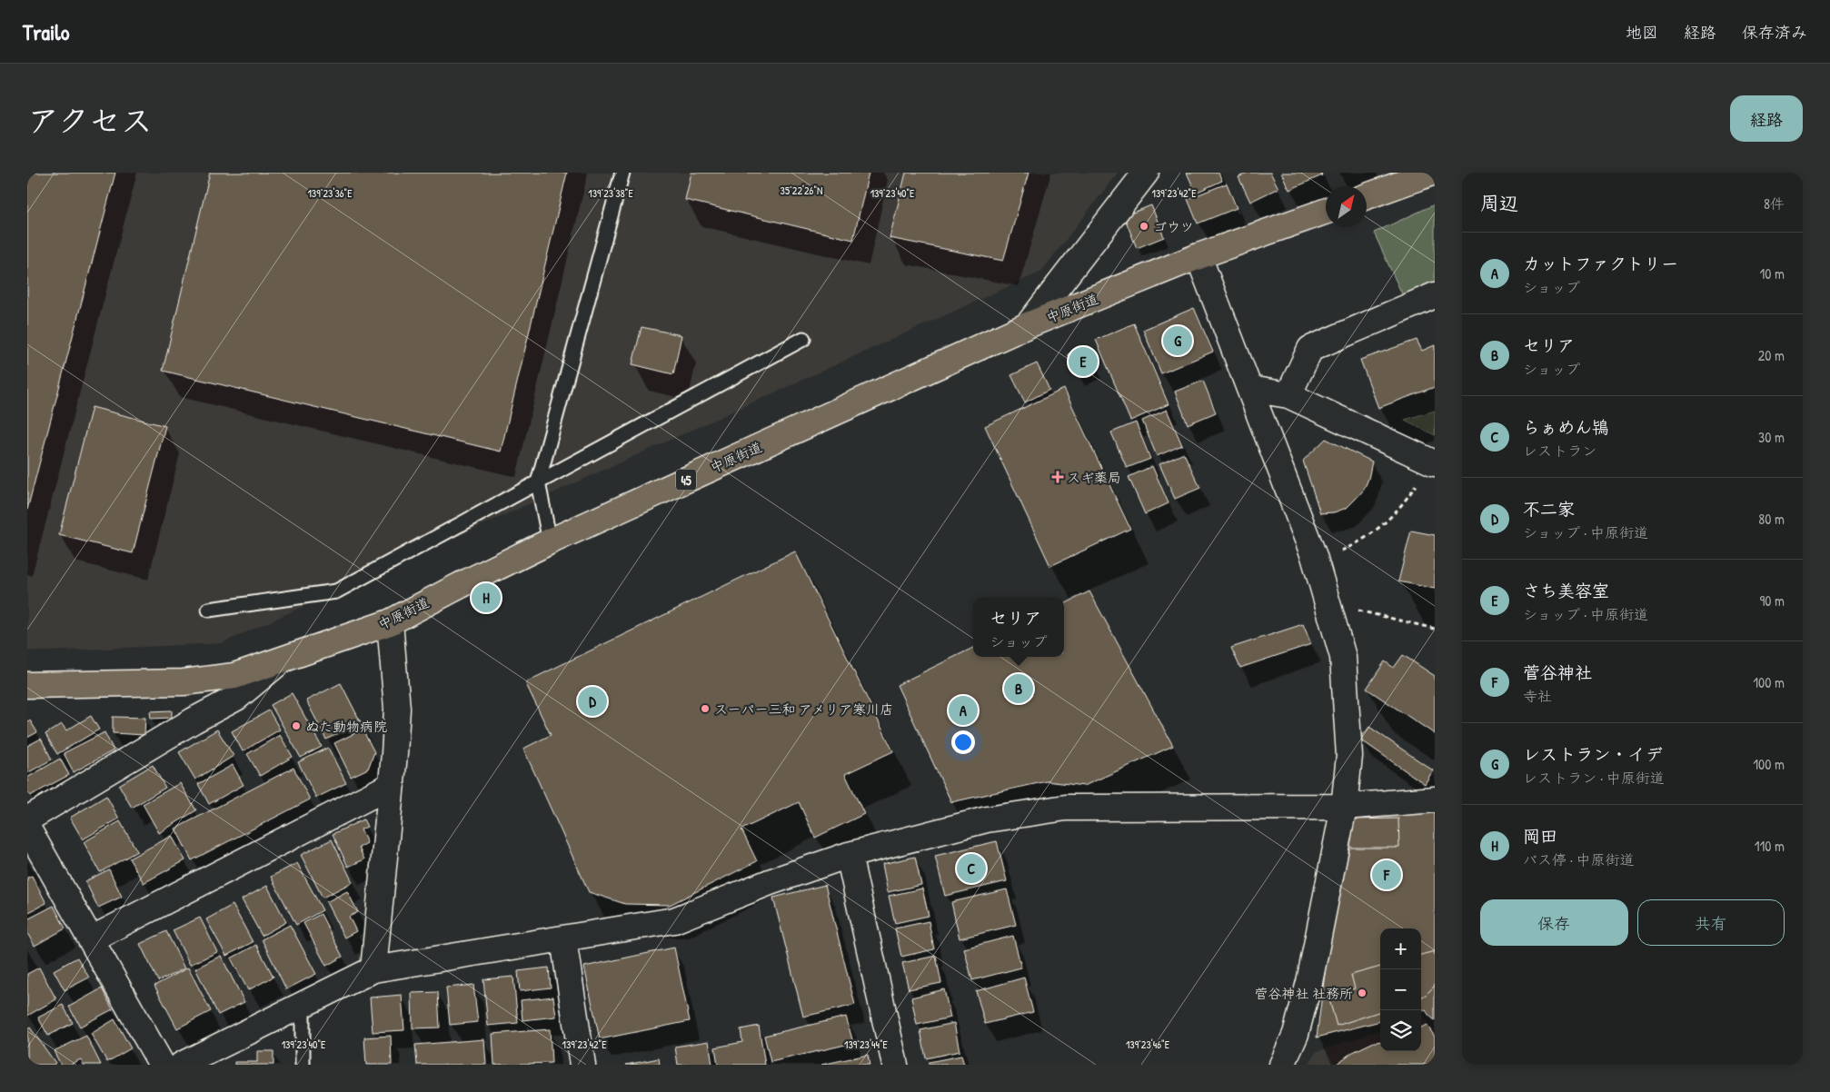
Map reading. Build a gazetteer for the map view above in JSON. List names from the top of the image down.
{
  "streets": {
    "main road": ["中原街道", "45"]
  },
  "places": {
    "other": [
      "ゴウツ",
      "スーパー三和 アメリア寒川店",
      "ぬた動物病院",
      "菅谷神社 社務所"
    ],
    "health": ["スギ薬局"]
  },
  "north": "top right",
  "page": {
    "header": "Trailo",
    "nav": ["地図", "経路", "保存済み"],
    "title": "アクセス",
    "buttons": [
      "経路",
      ["保存", "共有"]
    ],
    "heading": ["周辺", "8件"],
    "list": [
      {
        "mark": "A",
        "name": "カットファクトリー",
        "note": "ショップ",
        "value": "10 m"
      },
      {
        "mark": "B",
        "name": "セリア",
        "note": "ショップ",
        "value": "20 m"
      },
      {
        "mark": "C",
        "name": "らぁめん鴇",
        "note": "レストラン",
        "value": "30 m"
      },
      {
        "mark": "D",
        "name": "不二家",
        "note": "ショップ · 中原街道",
        "value": "80 m"
      },
      {
        "mark": "E",
        "name": "さち美容室",
        "note": "ショップ · 中原街道",
        "value": "90 m"
      },
      {
        "mark": "F",
        "name": "菅谷神社",
        "note": "寺社",
        "value": "100 m"
      },
      {
        "mark": "G",
        "name": "レストラン・イデ",
        "note": "レストラン · 中原街道",
        "value": "100 m"
      },
      {
        "mark": "H",
        "name": "岡田",
        "note": "バス停 · 中原街道",
        "value": "110 m"
      }
    ],
    "pins": [
      "G",
      "E",
      "H",
      "B",
      "D",
      "A",
      "C",
      "F"
    ],
    "popup": ["セリア", "ショップ"],
    "map_buttons": ["+", "−"]
  },
  "coordinates": [
    "35°22'26\"N",
    "139°23'36\"E",
    "139°23'38\"E",
    "139°23'40\"E",
    "139°23'42\"E",
    "139°23'44\"E",
    "139°23'46\"E"
  ]
}
